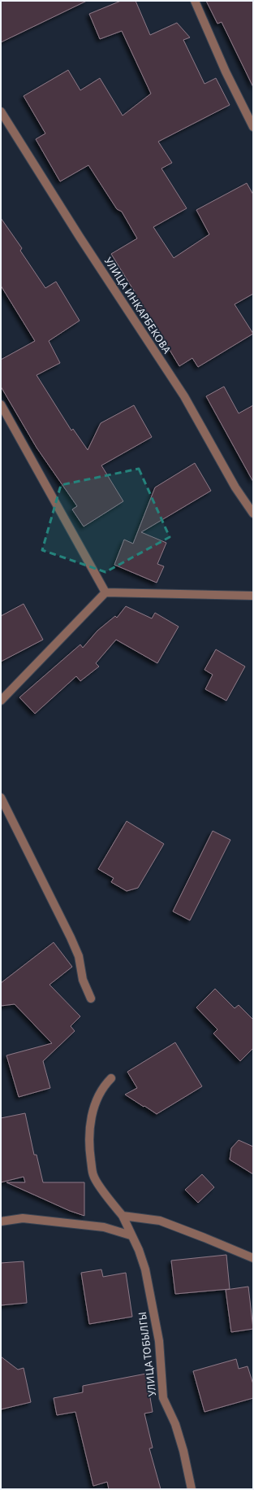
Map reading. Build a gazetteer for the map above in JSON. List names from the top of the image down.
{
  "streets": {
    "street": ["УЛИЦА ИНКАРБЕКОВА", "УЛИЦА ТОБЫЛГЫ"]
  }
}
